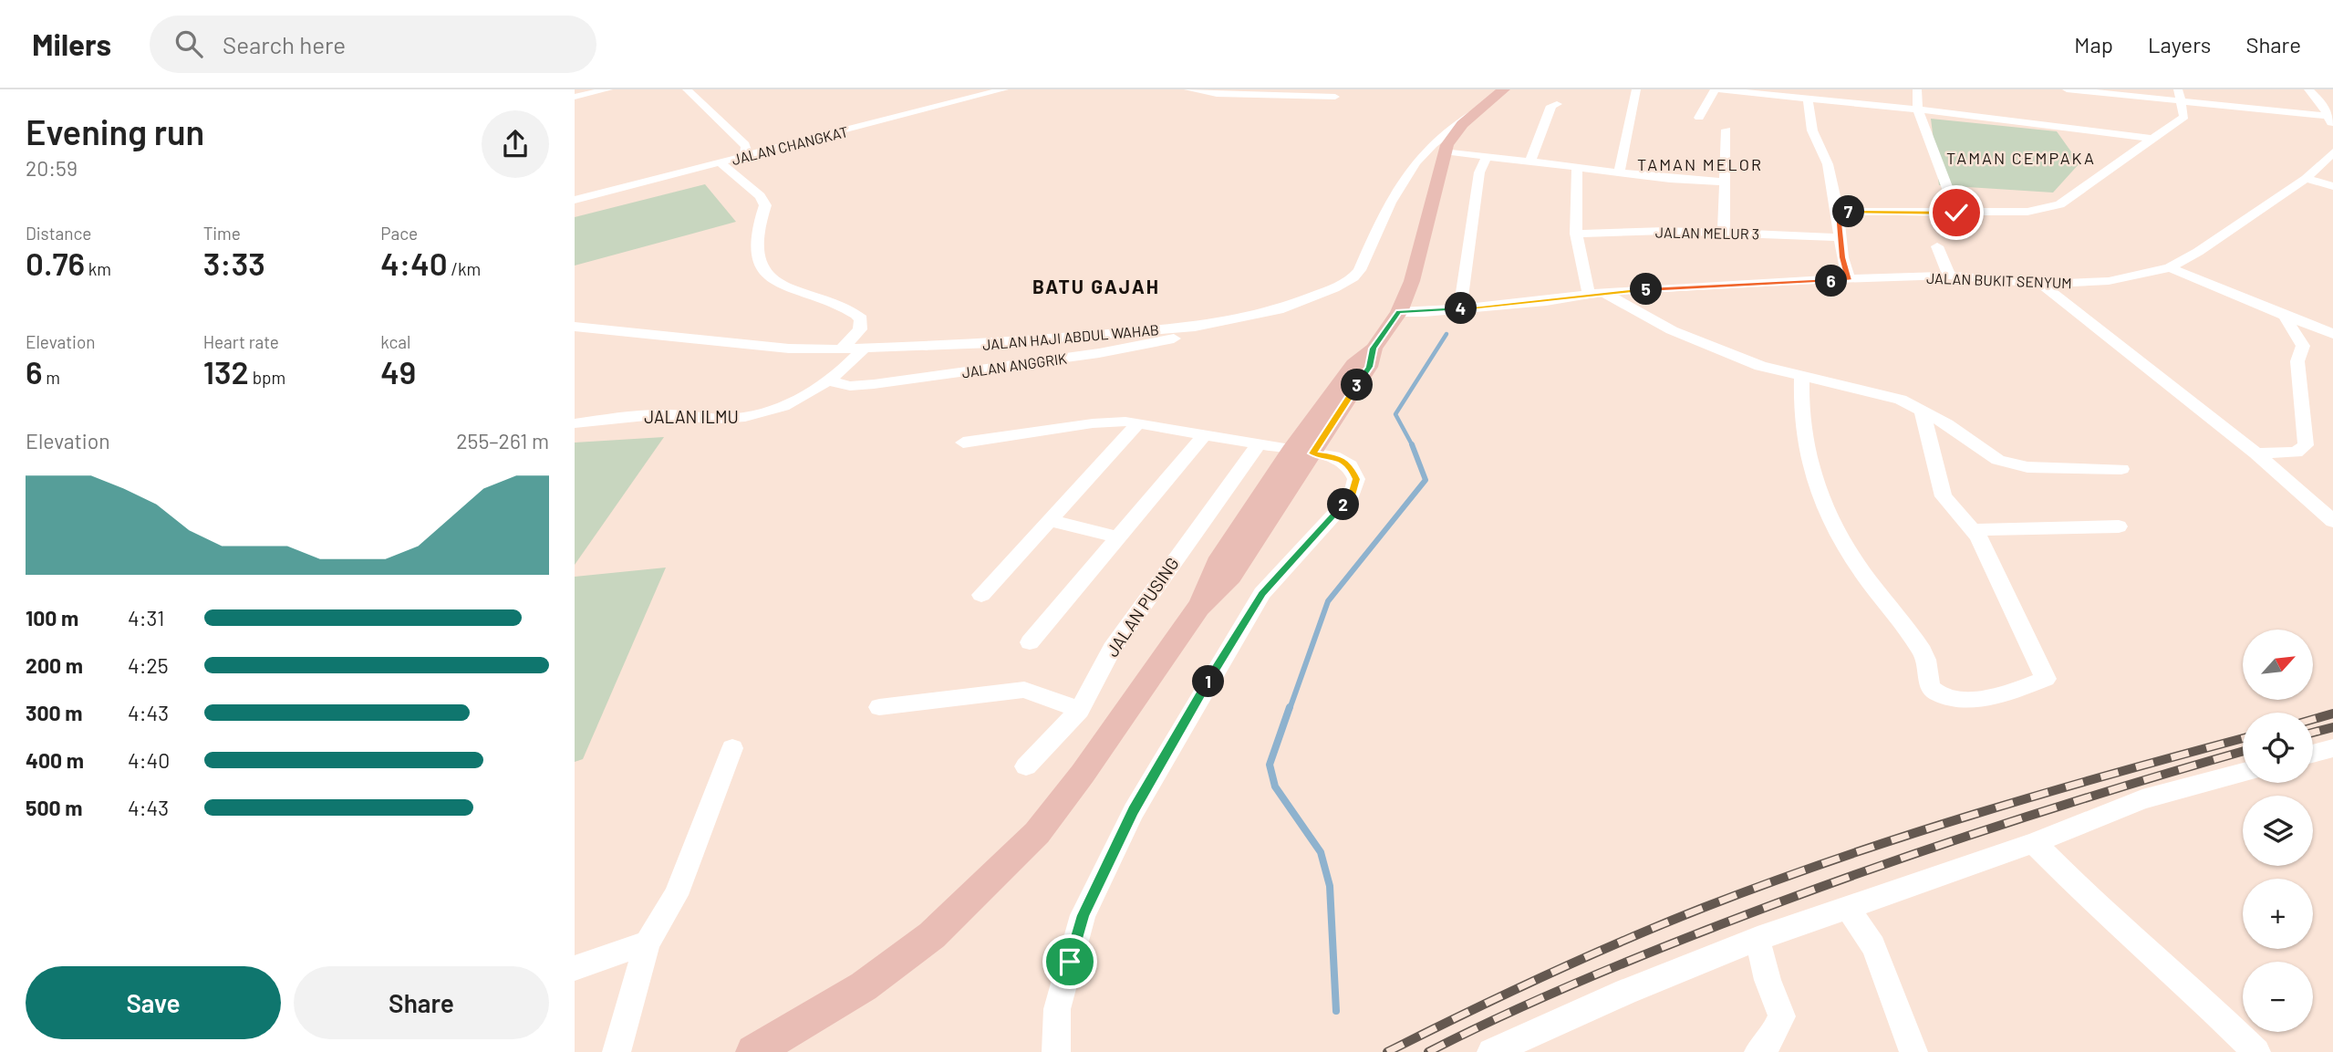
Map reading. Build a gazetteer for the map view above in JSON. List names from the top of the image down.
{
  "streets": {
    "street": [
      "JALAN CHANGKAT",
      "JALAN MELUR 3",
      "JALAN BUKIT SENYUM",
      "JALAN HAJI ABDUL WAHAB",
      "JALAN ANGGRIK",
      "JALAN ILMU",
      "JALAN PUSING"
    ]
  },
  "crossings": [
    ["JALAN HAJI ABDUL WAHAB", "JALAN ANGGRIK"],
    ["JALAN HAJI ABDUL WAHAB", "JALAN ILMU"],
    ["JALAN ANGGRIK", "JALAN ILMU"]
  ],
  "districts": ["TAMAN CEMPAKA", "TAMAN MELOR", "BATU GAJAH"],
  "north": "top right",
  "page": {
    "header": "Milers",
    "search": "Search here",
    "nav": ["Map", "Layers", "Share"],
    "heading": ["Evening run", "20:59"],
    "pins": [
      "7",
      "6",
      "5",
      "4",
      "3",
      "2",
      "1"
    ],
    "stats": [
      ["Distance", "0.76 km"],
      ["Time", "3:33"],
      ["Pace", "4:40 /km"],
      ["Elevation", "6 m"],
      ["Heart rate", "132 bpm"],
      ["kcal", "49"]
    ],
    "chart": ["Elevation", "255–261 m"],
    "list": [
      {
        "name": "100 m",
        "note": "4:31"
      },
      {
        "name": "200 m",
        "note": "4:25"
      },
      {
        "name": "300 m",
        "note": "4:43"
      },
      {
        "name": "400 m",
        "note": "4:40"
      },
      {
        "name": "500 m",
        "note": "4:43"
      }
    ],
    "map_buttons": ["+", "−"],
    "buttons": ["Save", "Share"]
  }
}
